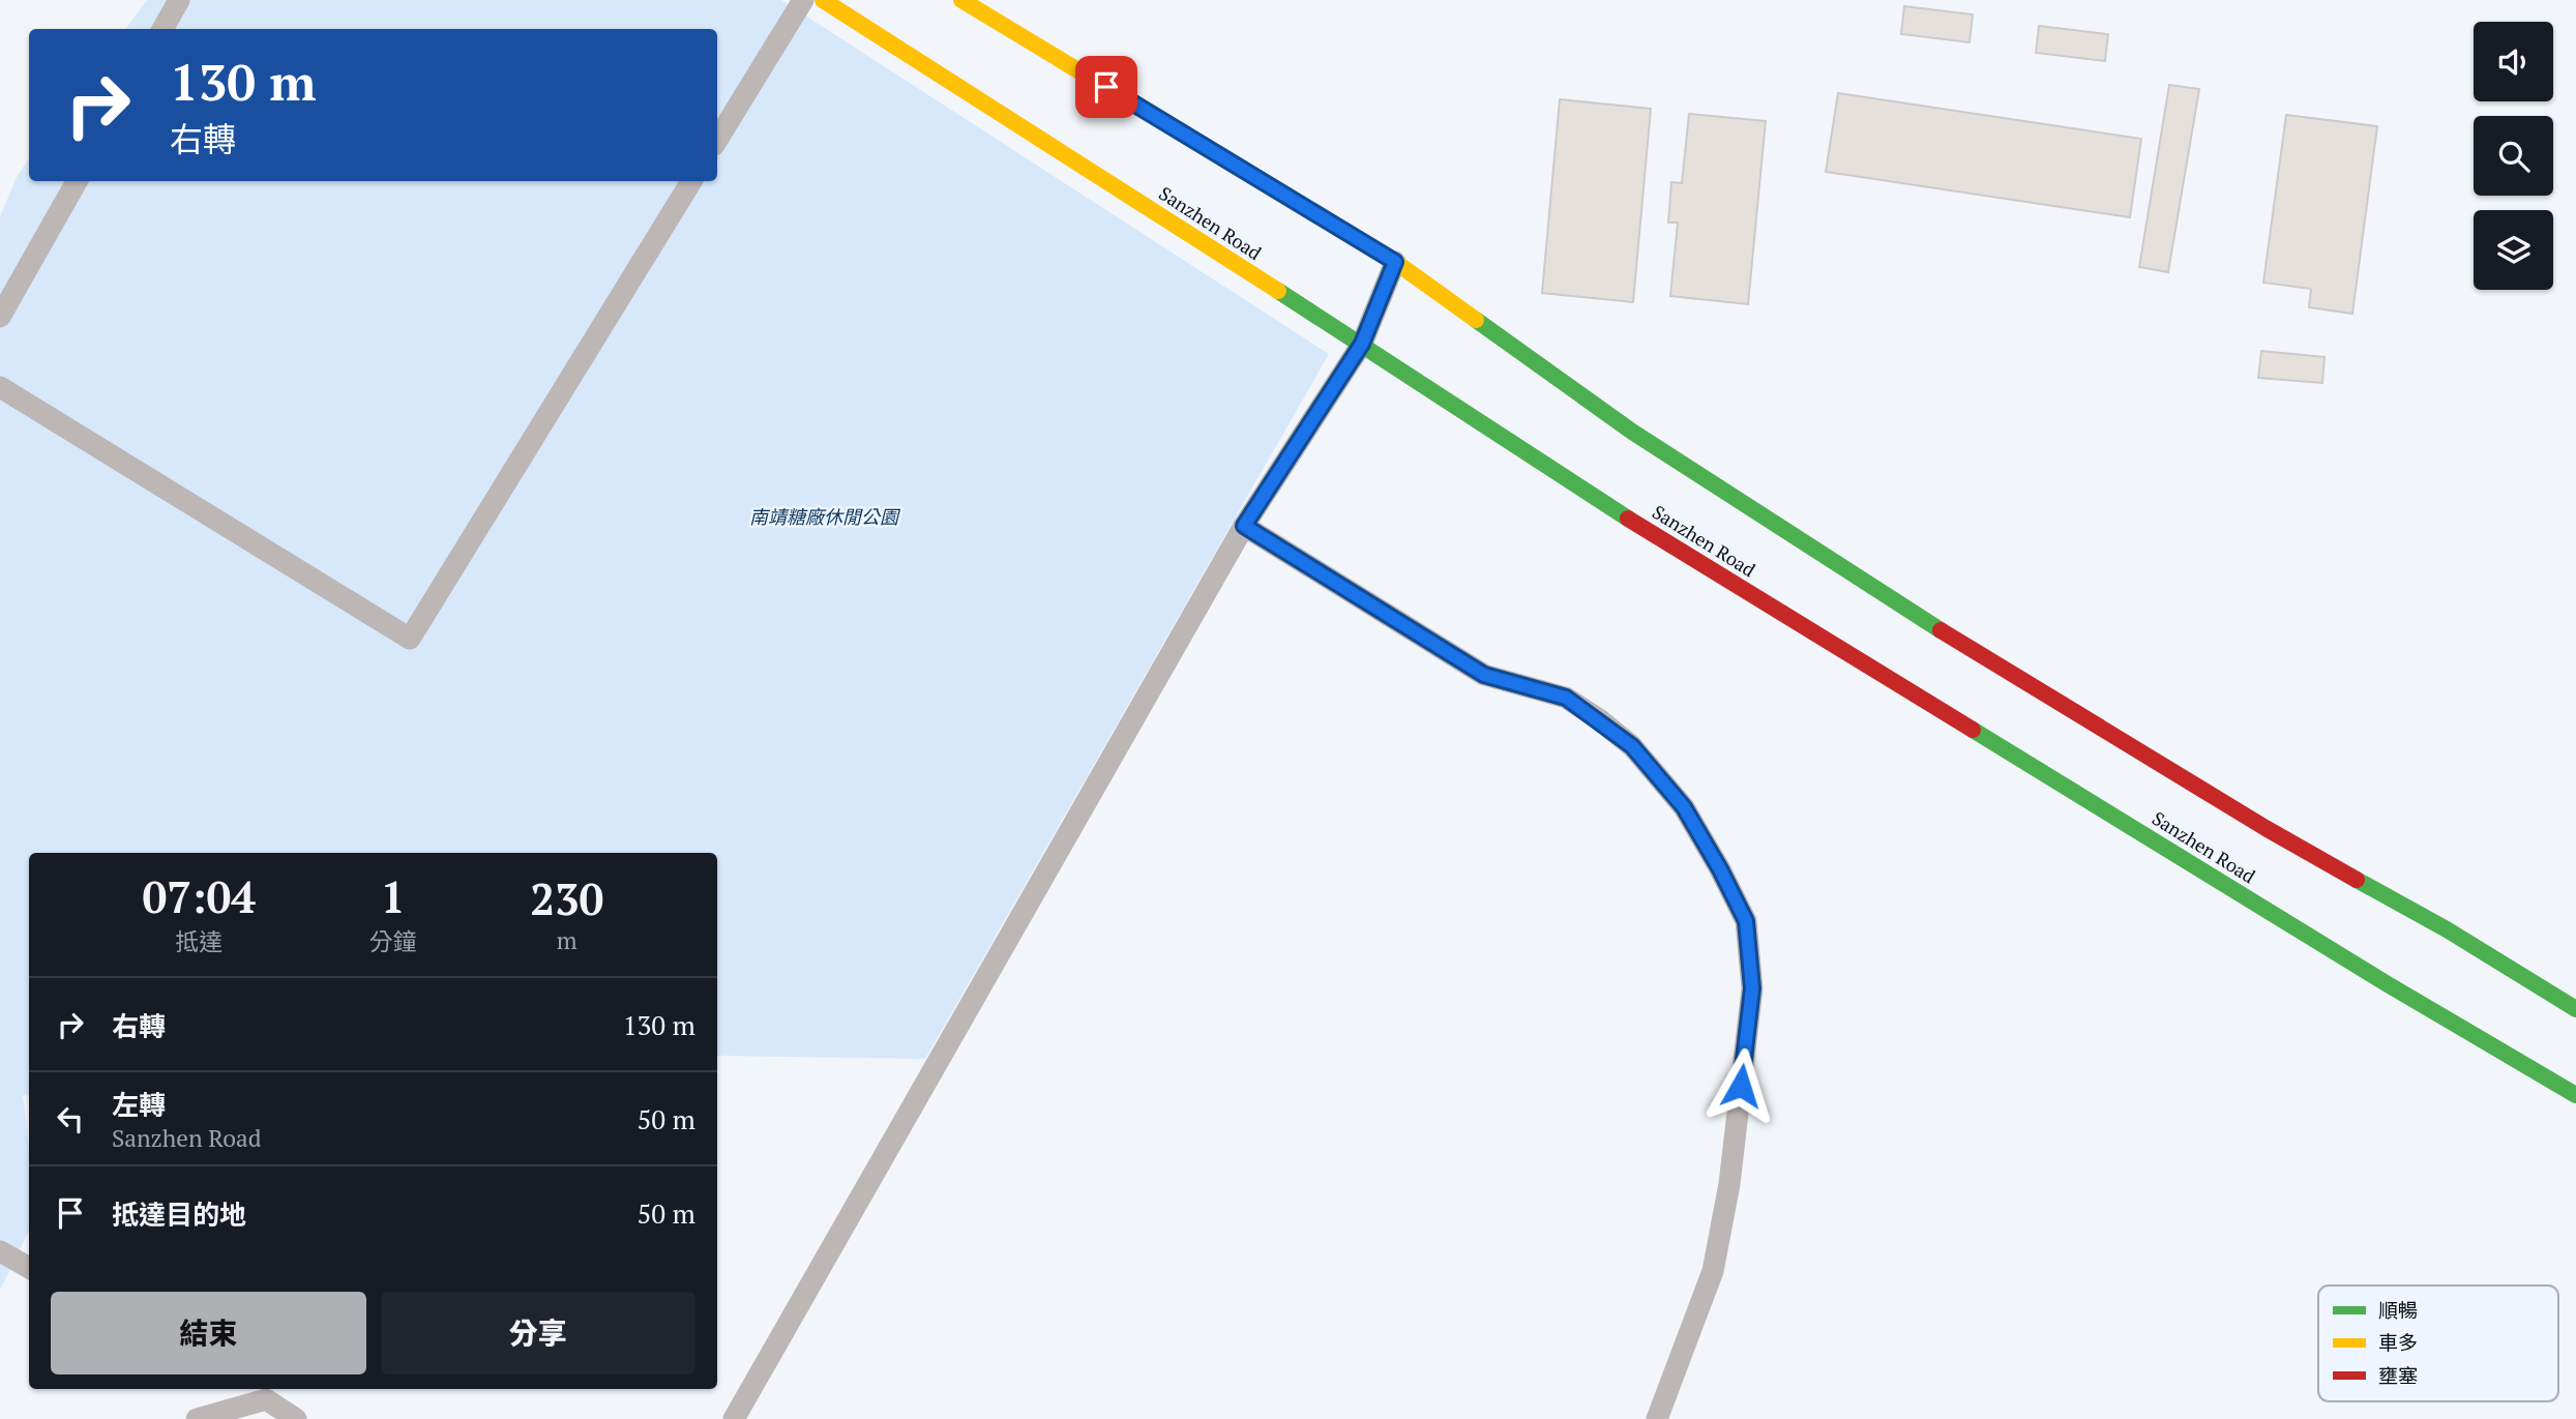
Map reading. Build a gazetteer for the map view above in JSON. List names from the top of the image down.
{
  "streets": {
    "main road": ["Sanzhen Road"]
  },
  "parks": ["南靖糖廠休閒公園"],
  "legend": ["順暢", "車多", "壅塞"],
  "page": {
    "turn": ["130 m", "右轉"],
    "eta": [
      "07:04",
      "抵達",
      "1",
      "分鐘",
      "230",
      "m"
    ],
    "list": [
      {
        "name": "右轉",
        "value": "130 m"
      },
      {
        "name": "左轉",
        "note": "Sanzhen Road",
        "value": "50 m"
      },
      {
        "name": "抵達目的地",
        "value": "50 m"
      }
    ],
    "buttons": ["結束", "分享"]
  }
}
